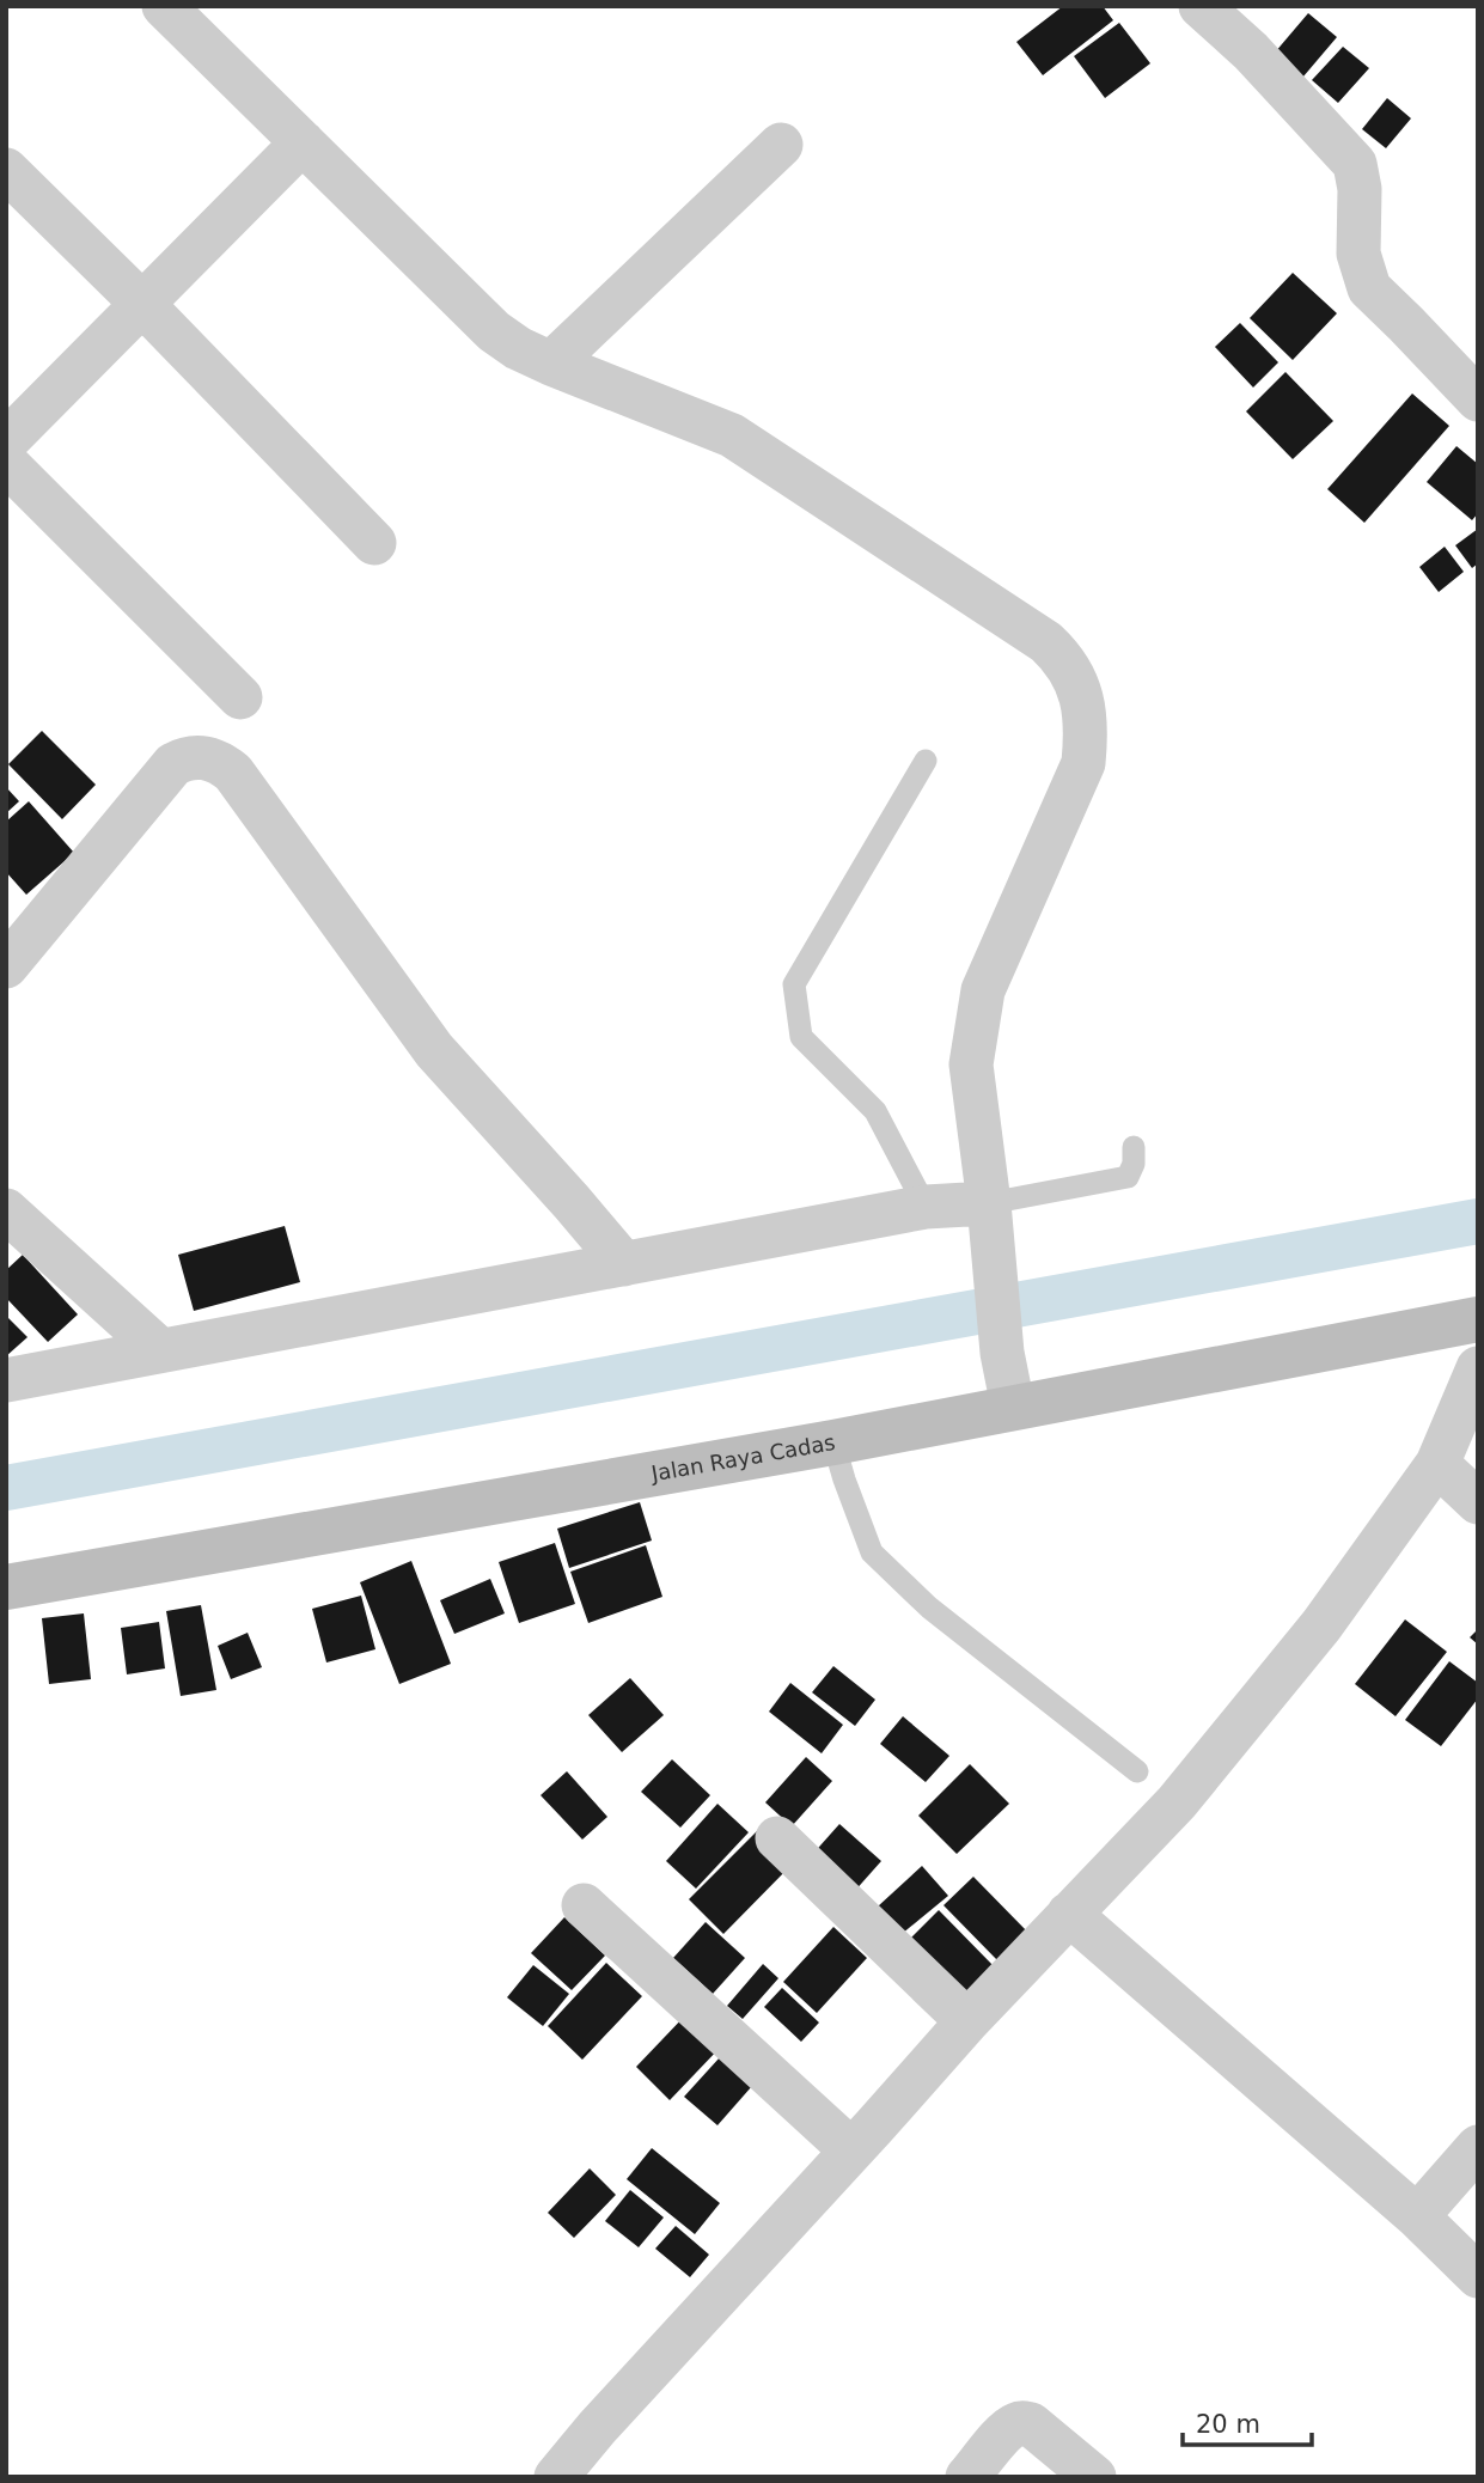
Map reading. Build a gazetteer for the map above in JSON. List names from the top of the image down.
{
  "streets": {
    "street": ["Jalan Raya Cadas"]
  },
  "scale_bar": "20 m"
}
